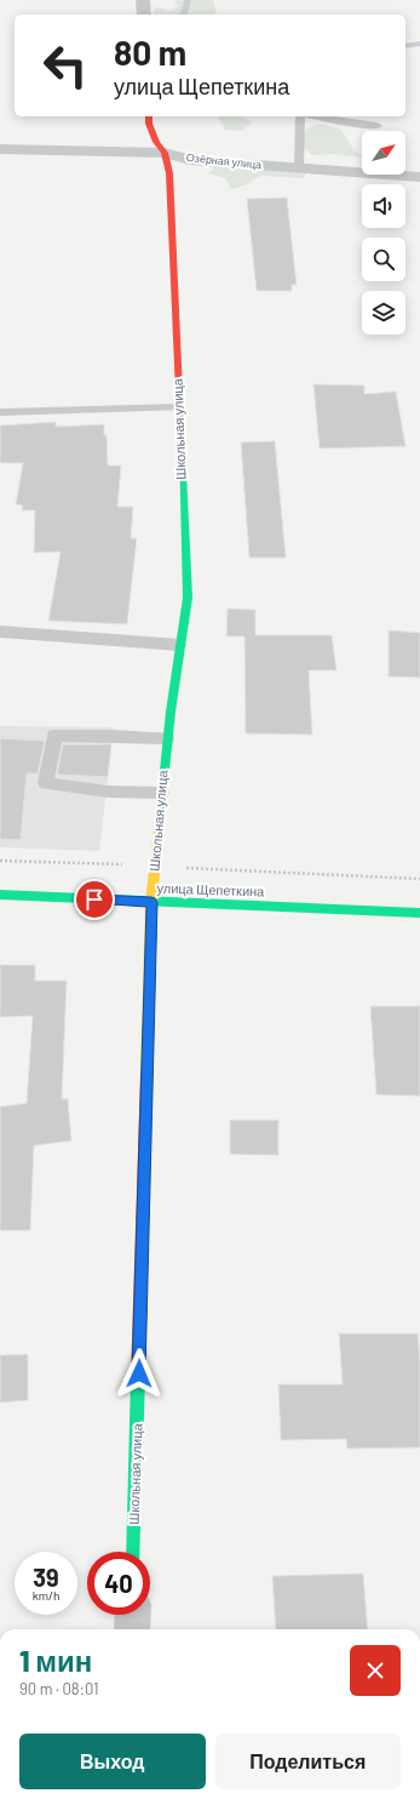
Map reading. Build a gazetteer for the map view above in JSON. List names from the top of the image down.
{
  "streets": {
    "street": ["Озёрная улица", "Школьная улица", "улица Щепеткина"]
  },
  "crossings": [
    ["Озёрная улица", "Школьная улица"],
    ["Школьная улица", "улица Щепеткина"]
  ],
  "north": "top right",
  "page": {
    "turn": ["80 m", "улица Щепеткина"],
    "speed": "39 km/h",
    "limit": "40",
    "heading": ["1 мин", "90 m · 08:01"],
    "buttons": ["Выход", "Поделиться"]
  }
}
